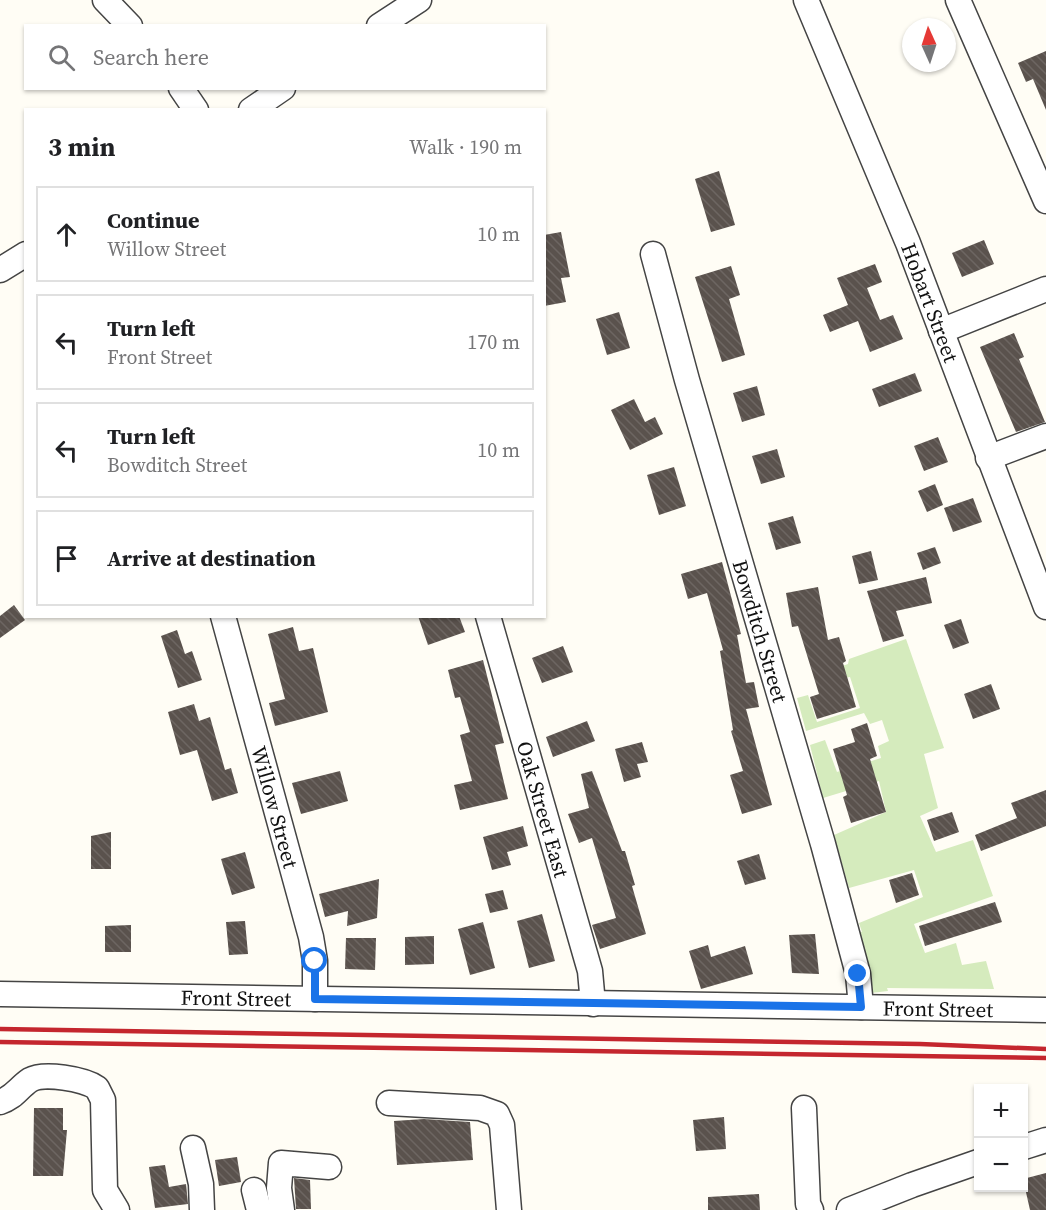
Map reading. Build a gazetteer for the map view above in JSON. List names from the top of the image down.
{
  "streets": {
    "street": [
      "Hobart Street",
      "Bowditch Street",
      "Willow Street",
      "Oak Street East",
      "Front Street"
    ]
  },
  "crossings": [
    ["Bowditch Street", "Front Street"],
    ["Willow Street", "Front Street"],
    ["Oak Street East", "Front Street"]
  ],
  "north": "top",
  "page": {
    "search": "Search here",
    "heading": ["3 min", "Walk · 190 m"],
    "list": [
      ["Continue", "Willow Street", "10 m"],
      ["Turn left", "Front Street", "170 m"],
      ["Turn left", "Bowditch Street", "10 m"],
      "Arrive at destination"
    ],
    "map_buttons": ["+", "−"]
  }
}
